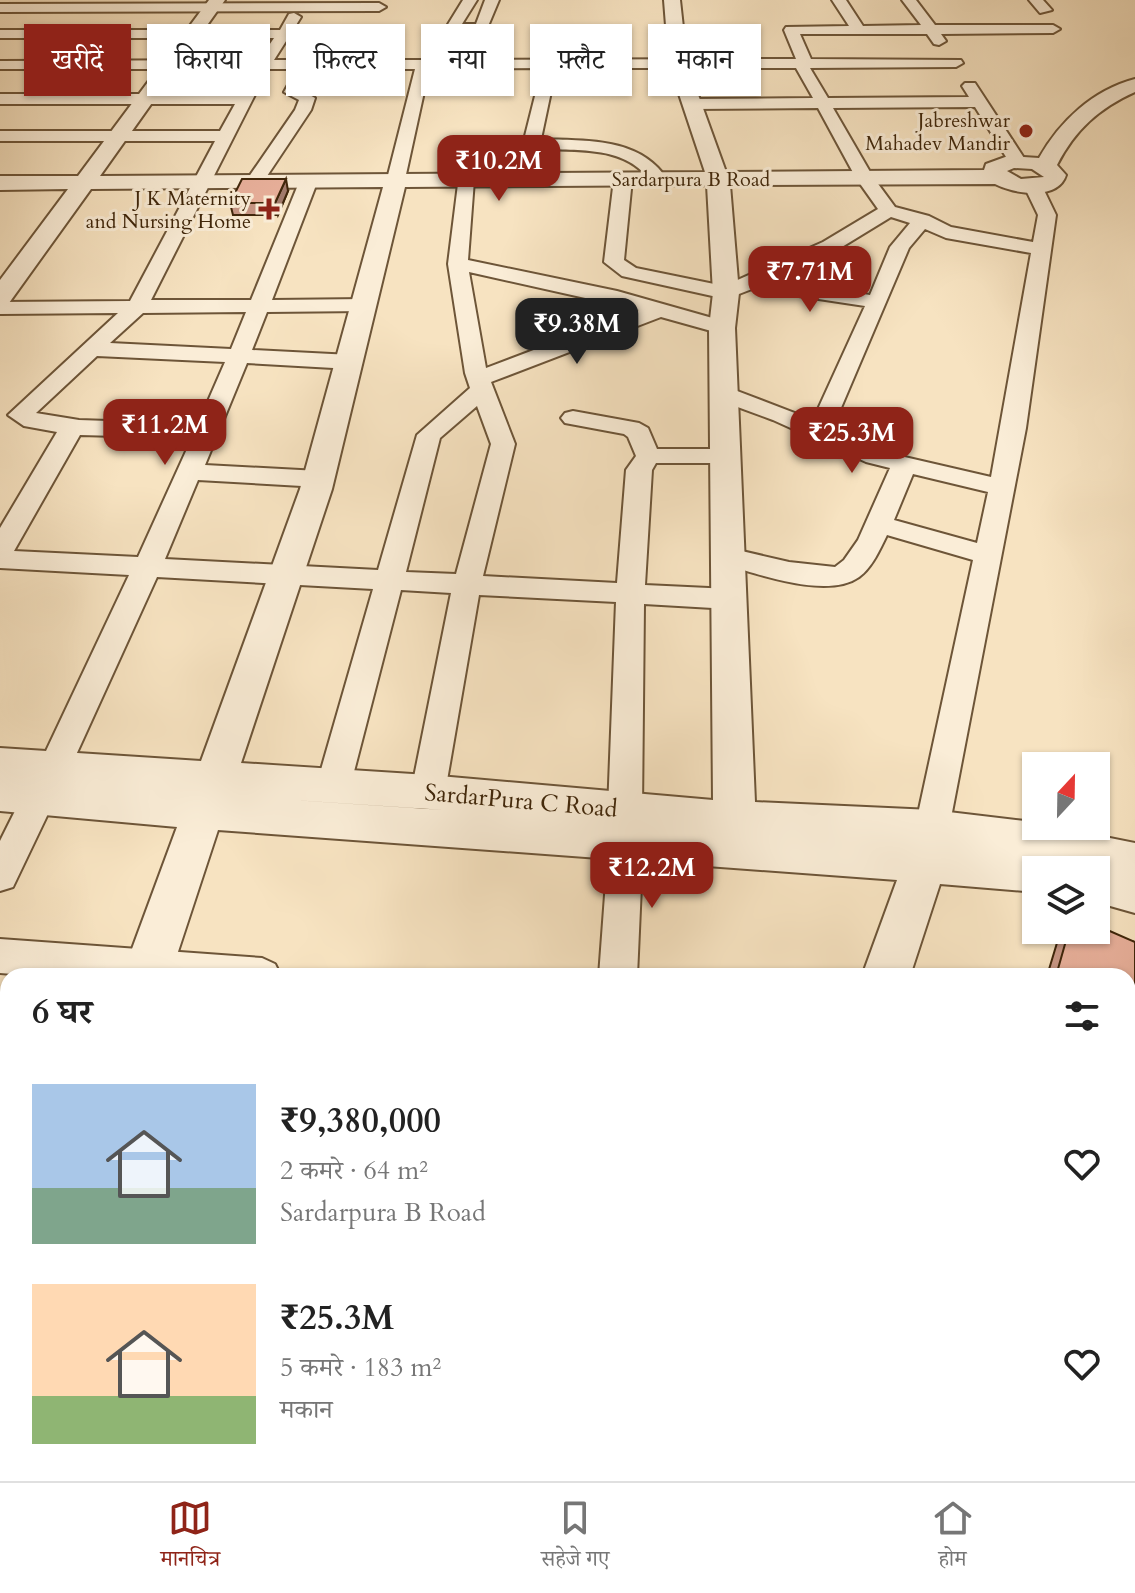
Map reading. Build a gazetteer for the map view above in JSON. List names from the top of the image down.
{
  "streets": {
    "street": ["Sardarpura B Road", "SardarPura C Road"]
  },
  "places": {
    "other": ["Jabreshwar Mahadev Mandir"],
    "health": ["J K Maternity and Nursing Home"]
  },
  "north": "top",
  "page": {
    "chip": [
      "खरीदें",
      "किराया",
      "फ़िल्टर",
      "नया",
      "फ़्लैट",
      "मकान"
    ],
    "price": [
      "₹10.2M",
      "₹7.71M",
      "₹9.38M",
      "₹11.2M",
      "₹25.3M",
      "₹12.2M"
    ],
    "heading": "6 घर",
    "list": [
      {
        "name": "₹9,380,000",
        "note": "2 कमरे · 64 m² · Sardarpura B Road"
      },
      {
        "name": "₹25.3M",
        "note": "5 कमरे · 183 m² · मकान"
      }
    ],
    "tabs": ["मानचित्र", "सहेजे गए", "होम"]
  }
}
